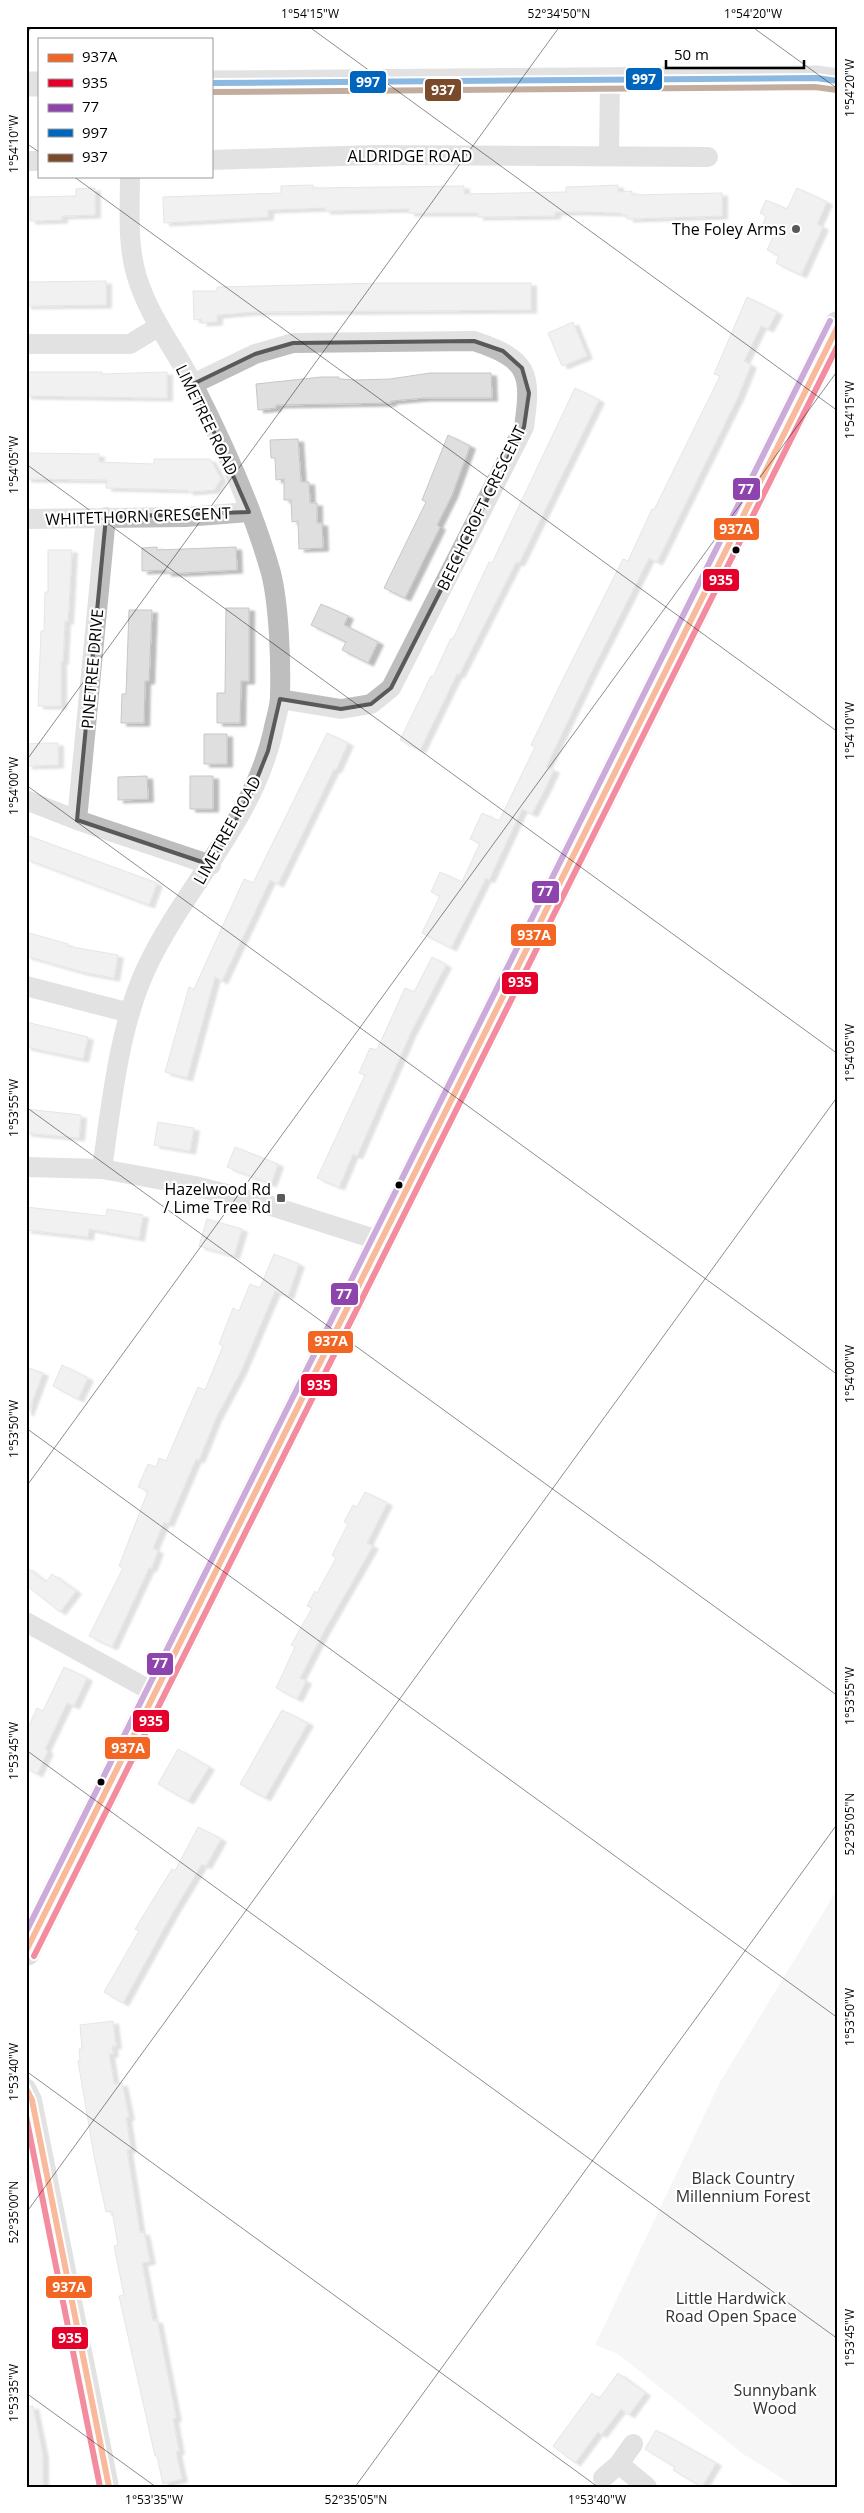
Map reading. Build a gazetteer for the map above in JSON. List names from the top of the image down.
{
  "streets": {
    "street": [
      "ALDRIDGE ROAD",
      "LIMETREE ROAD",
      "BEECHCROFT CRESCENT",
      "WHITETHORN CRESCENT",
      "PINETREE DRIVE"
    ]
  },
  "crossings": [
    ["LIMETREE ROAD", "BEECHCROFT CRESCENT"],
    ["LIMETREE ROAD", "WHITETHORN CRESCENT"],
    ["WHITETHORN CRESCENT", "PINETREE DRIVE"]
  ],
  "parks": ["Black Country Millennium Forest", "Little Hardwick Road Open Space", "Sunnybank Wood"],
  "places": {
    "other": ["The Foley Arms"],
    "transit": ["Hazelwood Rd / Lime Tree Rd"]
  },
  "lines": [
    "transit line 997",
    "transit line 937",
    "transit line 77",
    "transit line 937A",
    "transit line 935"
  ],
  "legend": [
    "937A",
    "935",
    "77",
    "997",
    "937"
  ],
  "scale_bar": "50 m",
  "coordinates": [
    "1°54'15\"W",
    "52°34'50\"N",
    "1°54'20\"W",
    "1°54'10\"W",
    "1°54'05\"W",
    "1°54'00\"W",
    "1°53'55\"W",
    "1°53'50\"W",
    "1°53'45\"W",
    "52°35'05\"N",
    "1°53'40\"W",
    "52°35'00\"N",
    "1°53'35\"W"
  ]
}
